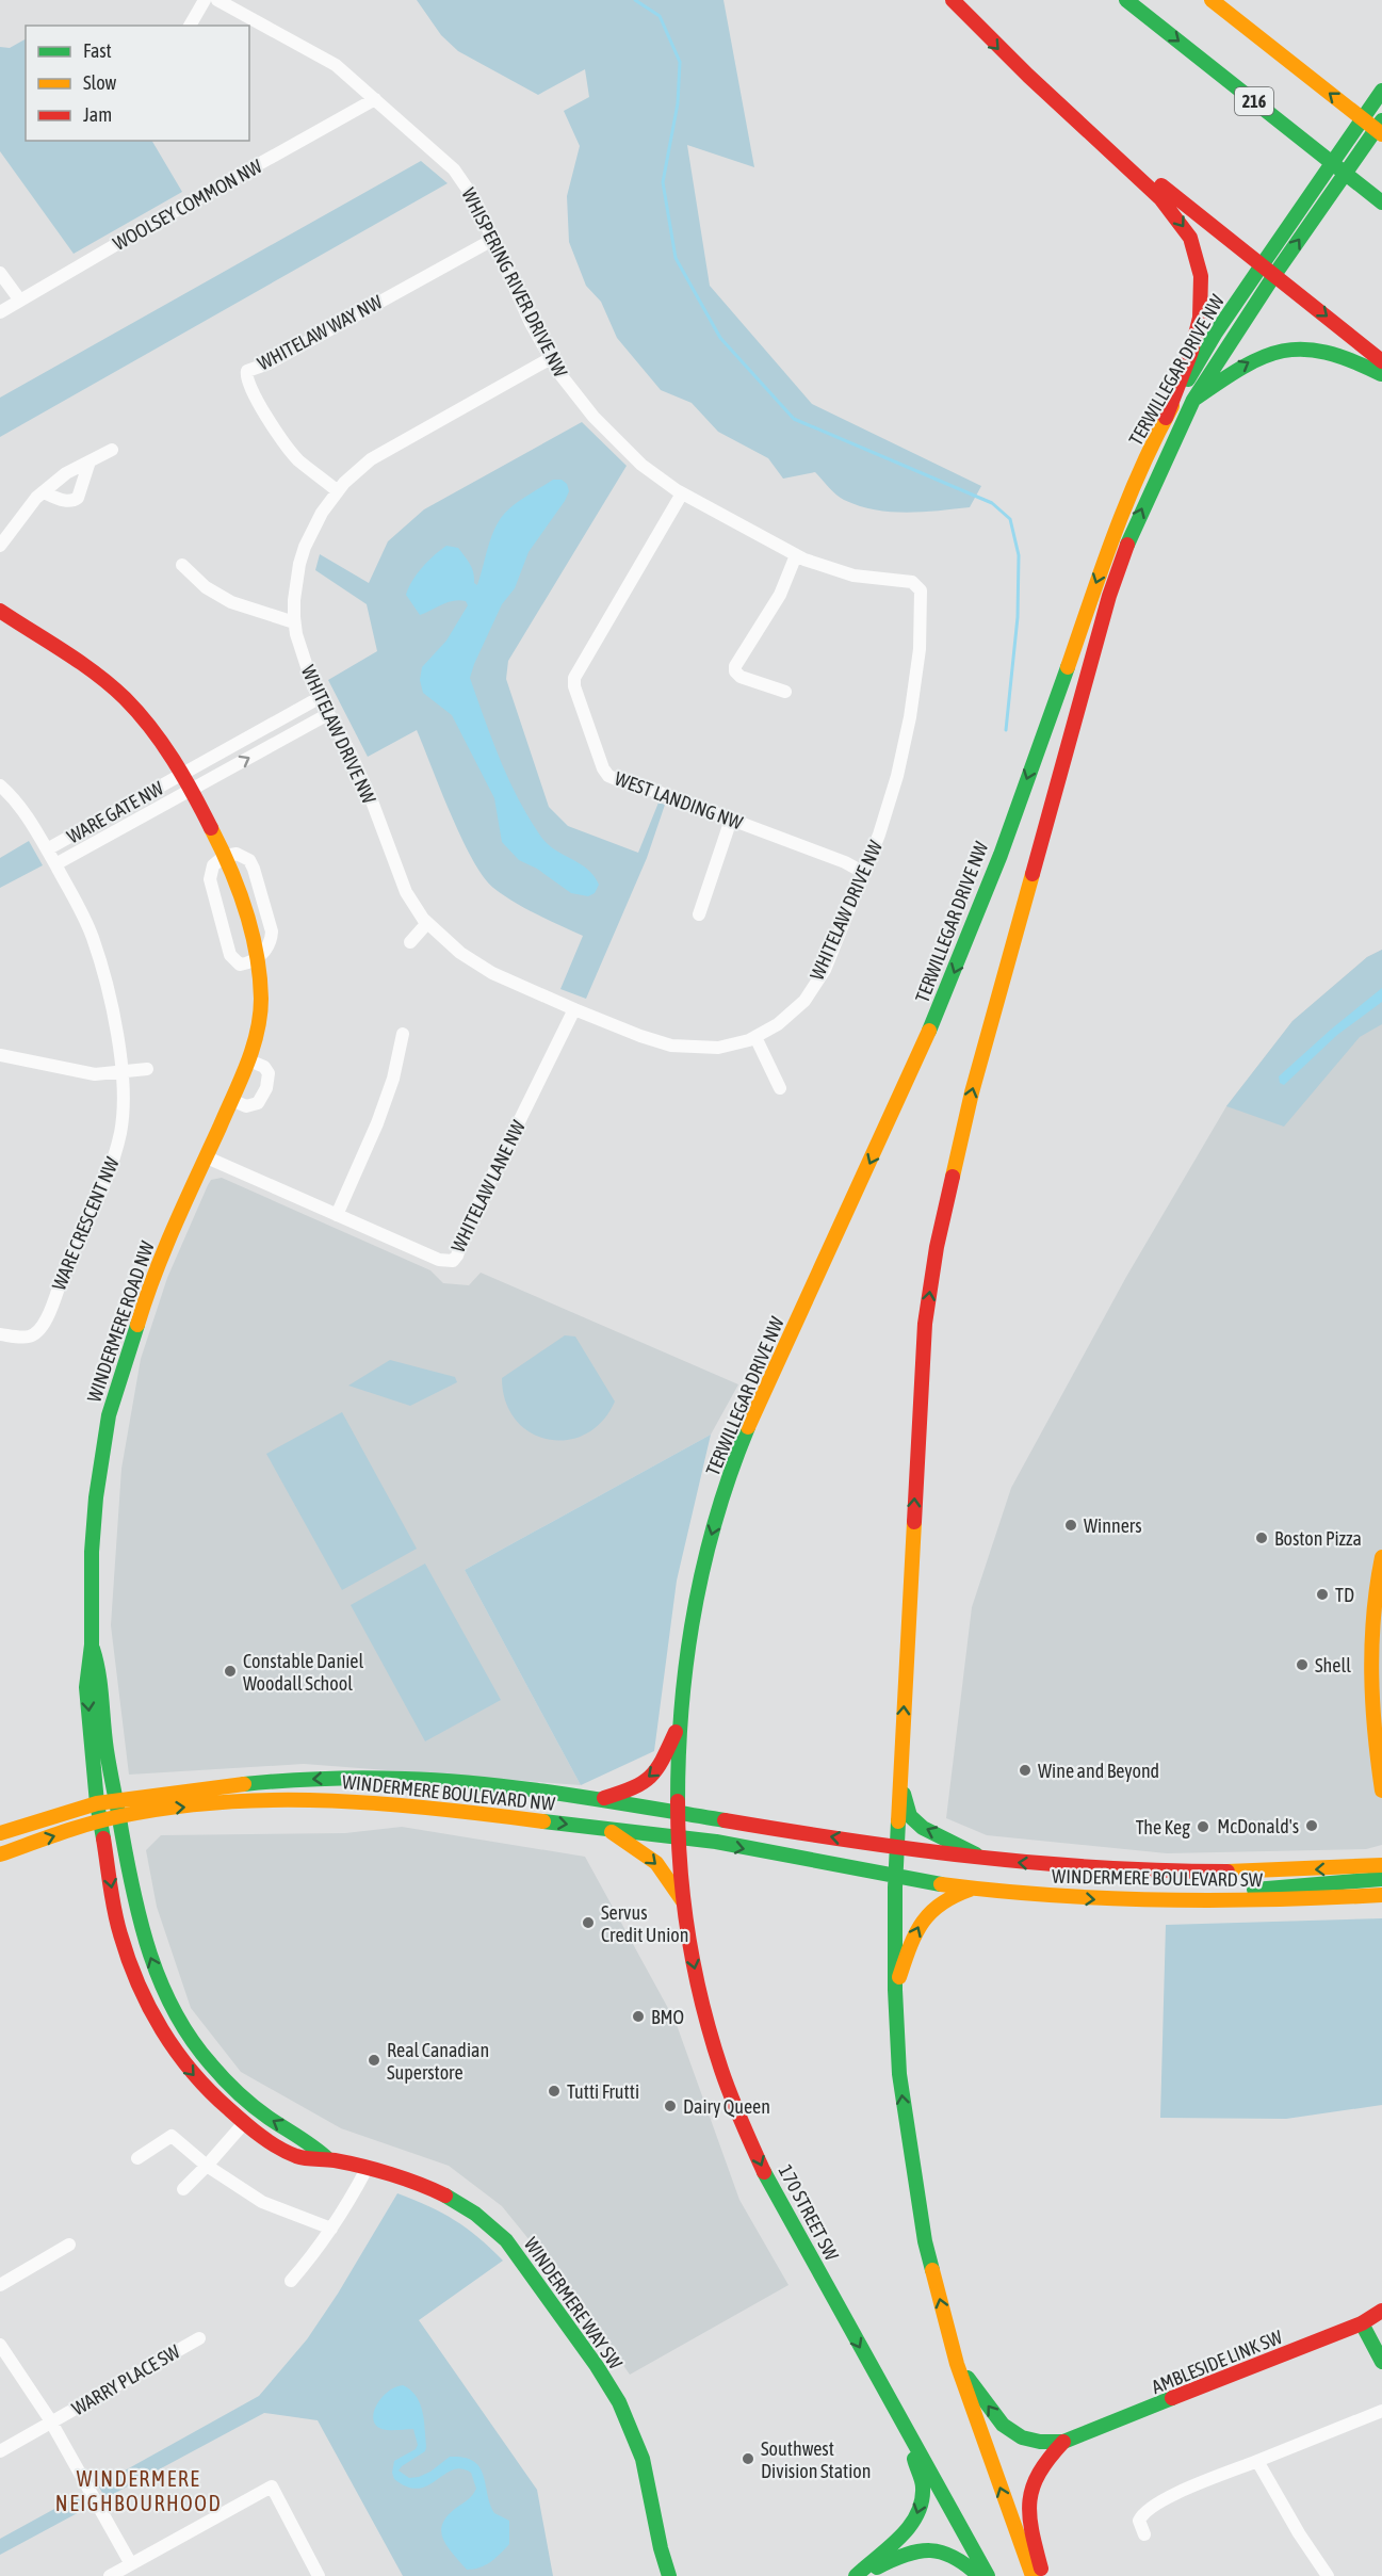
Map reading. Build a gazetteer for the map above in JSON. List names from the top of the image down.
{
  "streets": {
    "main road": [
      "216",
      "TERWILLEGAR DRIVE NW",
      "WINDERMERE ROAD NW",
      "WINDERMERE BOULEVARD NW",
      "WINDERMERE BOULEVARD SW",
      "170 STREET SW",
      "WINDERMERE WAY SW",
      "AMBLESIDE LINK SW"
    ],
    "street": [
      "WOOLSEY COMMON NW",
      "WHISPERING RIVER DRIVE NW",
      "WHITELAW WAY NW",
      "WHITELAW DRIVE NW",
      "WEST LANDING NW",
      "WARE GATE NW",
      "WHITELAW LANE NW",
      "WARE CRESCENT NW",
      "WARRY PLACE SW"
    ]
  },
  "crossings": [
    ["WOOLSEY COMMON NW", "WHISPERING RIVER DRIVE NW"],
    ["WHISPERING RIVER DRIVE NW", "WHITELAW WAY NW"],
    ["WHISPERING RIVER DRIVE NW", "WHITELAW DRIVE NW"],
    ["WHISPERING RIVER DRIVE NW", "WEST LANDING NW"],
    ["WHITELAW WAY NW", "WHITELAW DRIVE NW"],
    ["TERWILLEGAR DRIVE NW", "WINDERMERE BOULEVARD NW"],
    ["TERWILLEGAR DRIVE NW", "WINDERMERE BOULEVARD SW"],
    ["TERWILLEGAR DRIVE NW", "170 STREET SW"],
    ["WHITELAW DRIVE NW", "WEST LANDING NW"],
    ["WHITELAW DRIVE NW", "WARE GATE NW"],
    ["WHITELAW DRIVE NW", "WHITELAW LANE NW"],
    ["WARE GATE NW", "WARE CRESCENT NW"],
    ["WARE GATE NW", "WINDERMERE ROAD NW"],
    ["WHITELAW LANE NW", "WINDERMERE ROAD NW"],
    ["WINDERMERE ROAD NW", "WINDERMERE BOULEVARD NW"],
    ["WINDERMERE ROAD NW", "WINDERMERE WAY SW"],
    ["WINDERMERE BOULEVARD NW", "WINDERMERE BOULEVARD SW"],
    ["WINDERMERE BOULEVARD NW", "170 STREET SW"],
    ["WINDERMERE BOULEVARD NW", "WINDERMERE WAY SW"]
  ],
  "districts": ["WINDERMERE NEIGHBOURHOOD"],
  "places": [
    "Winners",
    "Boston Pizza",
    "TD",
    "Shell",
    "Constable Daniel Woodall School",
    "Wine and Beyond",
    "McDonald's",
    "The Keg",
    "Servus Credit Union",
    "BMO",
    "Real Canadian Superstore",
    "Tutti Frutti",
    "Dairy Queen",
    "Southwest Division Station"
  ],
  "legend": ["Fast", "Slow", "Jam"]
}
